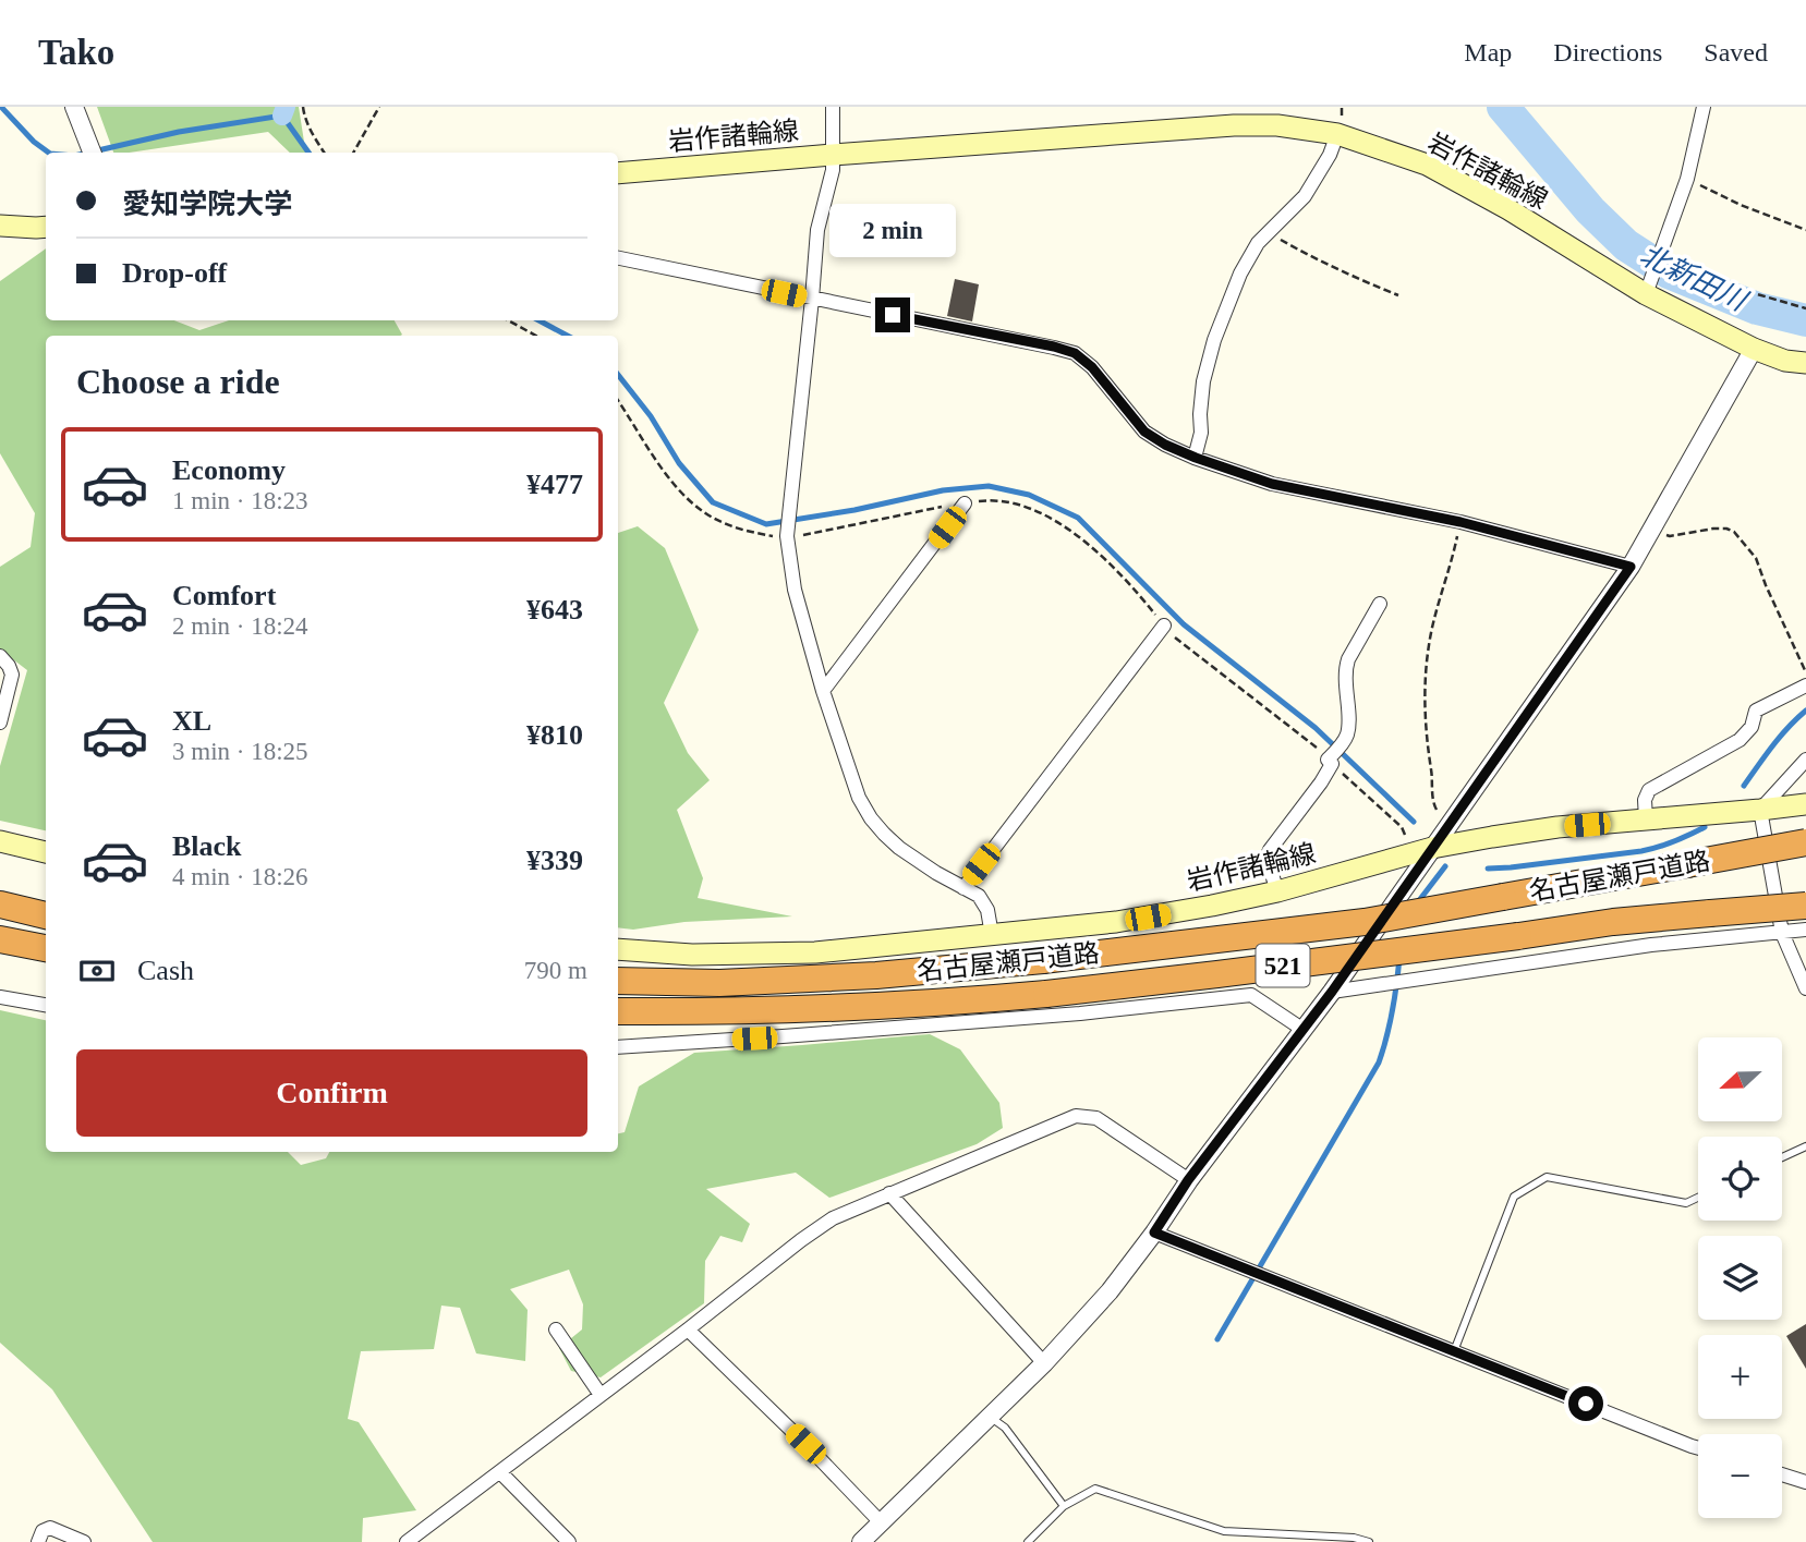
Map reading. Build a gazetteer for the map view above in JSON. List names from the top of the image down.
{
  "streets": {
    "highway": ["名古屋瀬戸道路", "521"],
    "main road": ["岩作諸輪線"]
  },
  "water": ["北新田川"],
  "north": "left",
  "page": {
    "header": "Tako",
    "nav": ["Map", "Directions", "Saved"],
    "banner": ["愛知学院大学", "Drop-off"],
    "bubble": "2 min",
    "heading": "Choose a ride",
    "list": [
      {
        "name": "Economy",
        "note": "1 min · 18:23",
        "value": "¥477"
      },
      {
        "name": "Comfort",
        "note": "2 min · 18:24",
        "value": "¥643"
      },
      {
        "name": "XL",
        "note": "3 min · 18:25",
        "value": "¥810"
      },
      {
        "name": "Black",
        "note": "4 min · 18:26",
        "value": "¥339"
      }
    ],
    "pay": ["Cash", "790 m"],
    "buttons": "Confirm",
    "map_buttons": ["+", "−"]
  }
}
